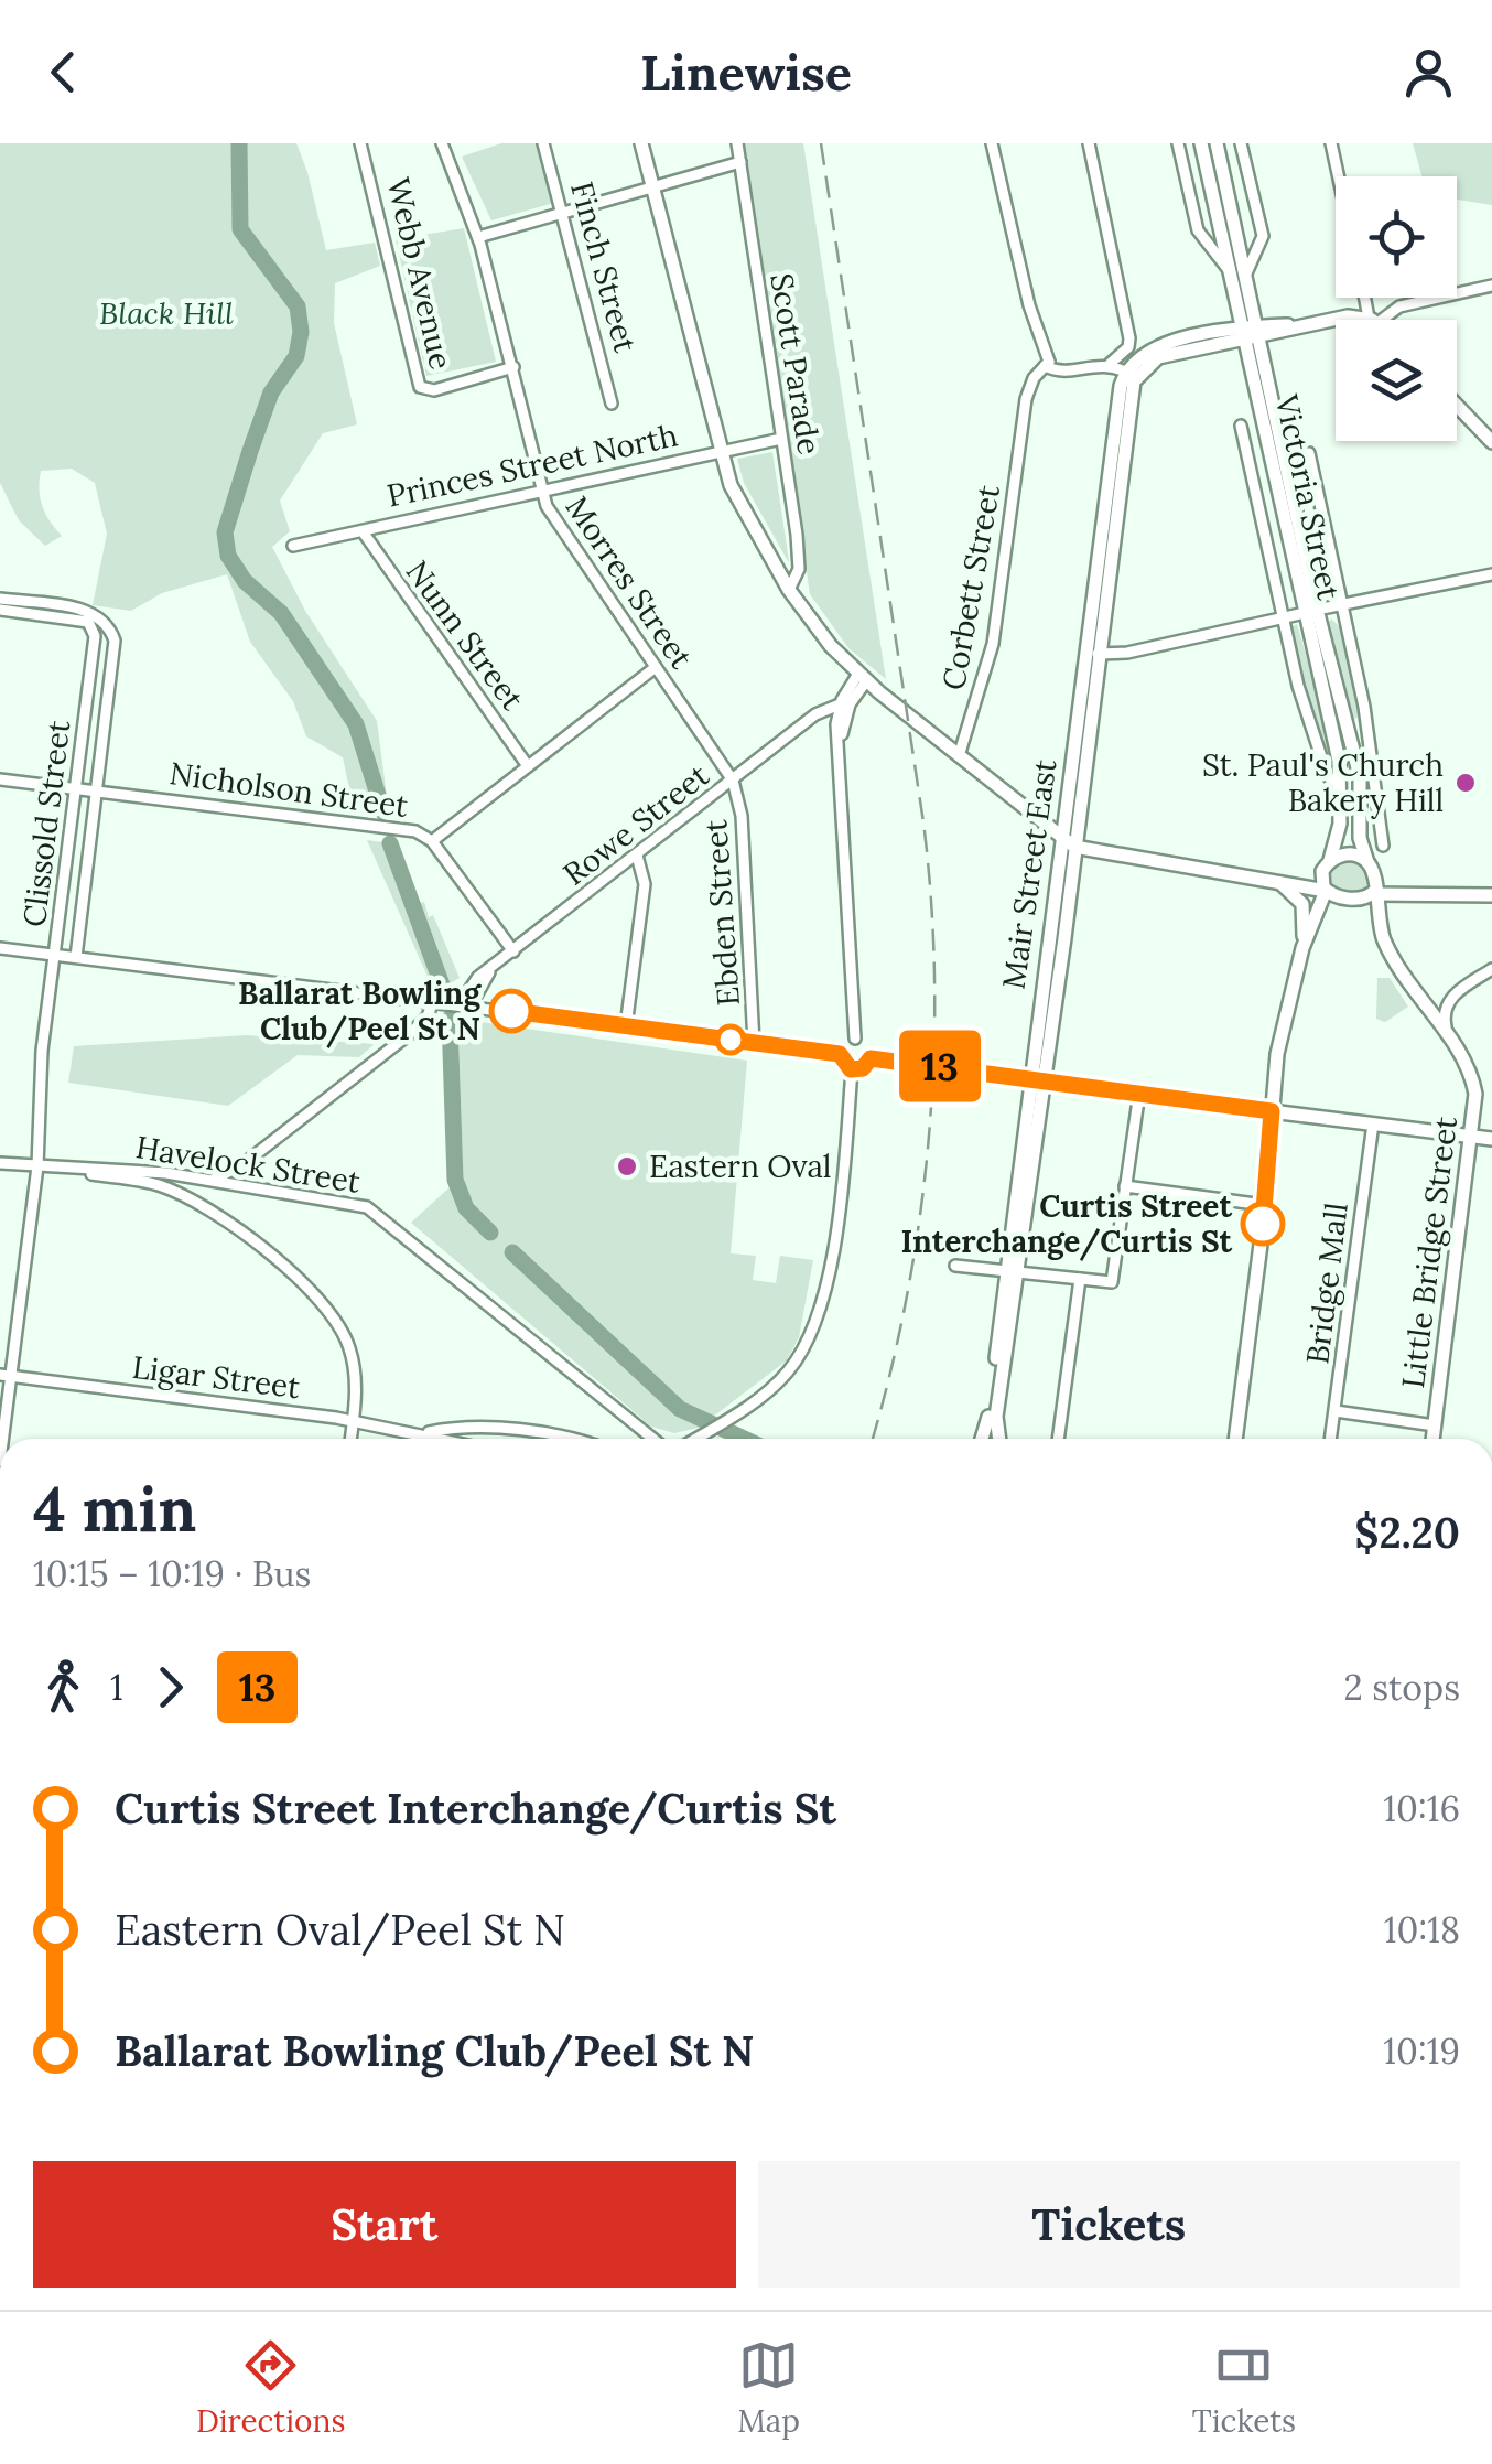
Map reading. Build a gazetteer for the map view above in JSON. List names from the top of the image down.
{
  "streets": {
    "street": [
      "Finch Street",
      "Webb Avenue",
      "Scott Parade",
      "Princes Street North",
      "Victoria Street",
      "Morres Street",
      "Corbett Street",
      "Nunn Street",
      "Nicholson Street",
      "Clissold Street",
      "Rowe Street",
      "Mair Street East",
      "Ebden Street",
      "Havelock Street",
      "Little Bridge Street",
      "Bridge Mall",
      "Ligar Street"
    ]
  },
  "crossings": [
    ["Webb Avenue", "Morres Street"],
    ["Scott Parade", "Princes Street North"],
    ["Princes Street North", "Morres Street"],
    ["Princes Street North", "Nunn Street"],
    ["Victoria Street", "Little Bridge Street"],
    ["Morres Street", "Rowe Street"],
    ["Morres Street", "Ebden Street"],
    ["Nicholson Street", "Clissold Street"],
    ["Nicholson Street", "Rowe Street"],
    ["Clissold Street", "Havelock Street"],
    ["Clissold Street", "Ligar Street"],
    ["Rowe Street", "Ebden Street"]
  ],
  "parks": ["Black Hill"],
  "places": [
    "St. Paul's Church Bakery Hill",
    "Ballarat Bowling Club/Peel St N",
    "Eastern Oval",
    "Curtis Street Interchange/Curtis St"
  ],
  "lines": ["bus line 13"],
  "page": {
    "header": "Linewise",
    "on_map": "13",
    "heading": ["4 min", "10:15 – 10:19 · Bus", "$2.20"],
    "legs": ["1", "13", "2 stops"],
    "list": [
      {
        "name": "Curtis Street Interchange/Curtis St",
        "value": "10:16"
      },
      {
        "name": "Eastern Oval/Peel St N",
        "value": "10:18"
      },
      {
        "name": "Ballarat Bowling Club/Peel St N",
        "value": "10:19"
      }
    ],
    "buttons": ["Start", "Tickets"],
    "tabs": ["Directions", "Map", "Tickets"]
  }
}
